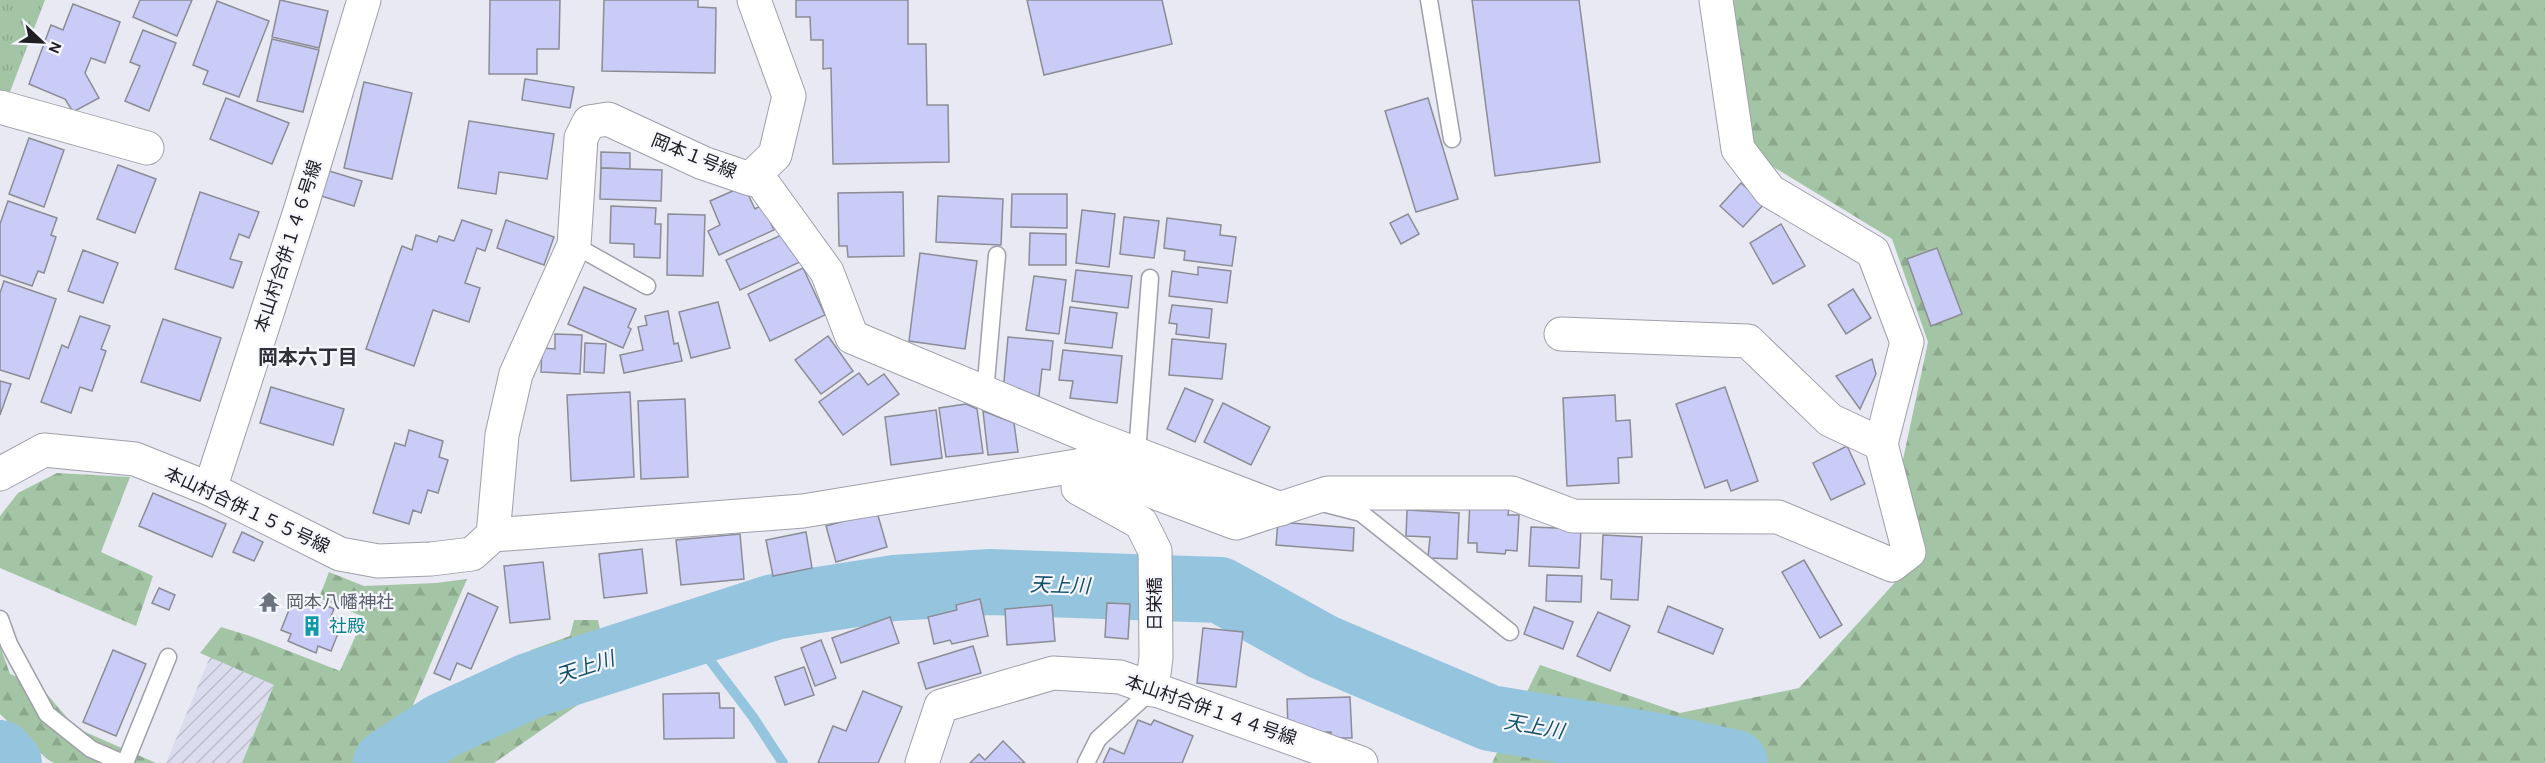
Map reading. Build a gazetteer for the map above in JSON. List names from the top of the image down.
{
  "streets": {
    "street": [
      "岡本１号線",
      "本山村合併１４６号線",
      "本山村合併１５５号線",
      "日栄橋",
      "本山村合併１４４号線"
    ]
  },
  "crossings": [
    ["本山村合併１４６号線", "本山村合併１５５号線"],
    ["日栄橋", "本山村合併１４４号線"]
  ],
  "districts": ["岡本六丁目"],
  "water": ["天上川"],
  "places": {
    "temple": ["岡本八幡神社"],
    "building": ["社殿"]
  },
  "north": "bottom right"
}
